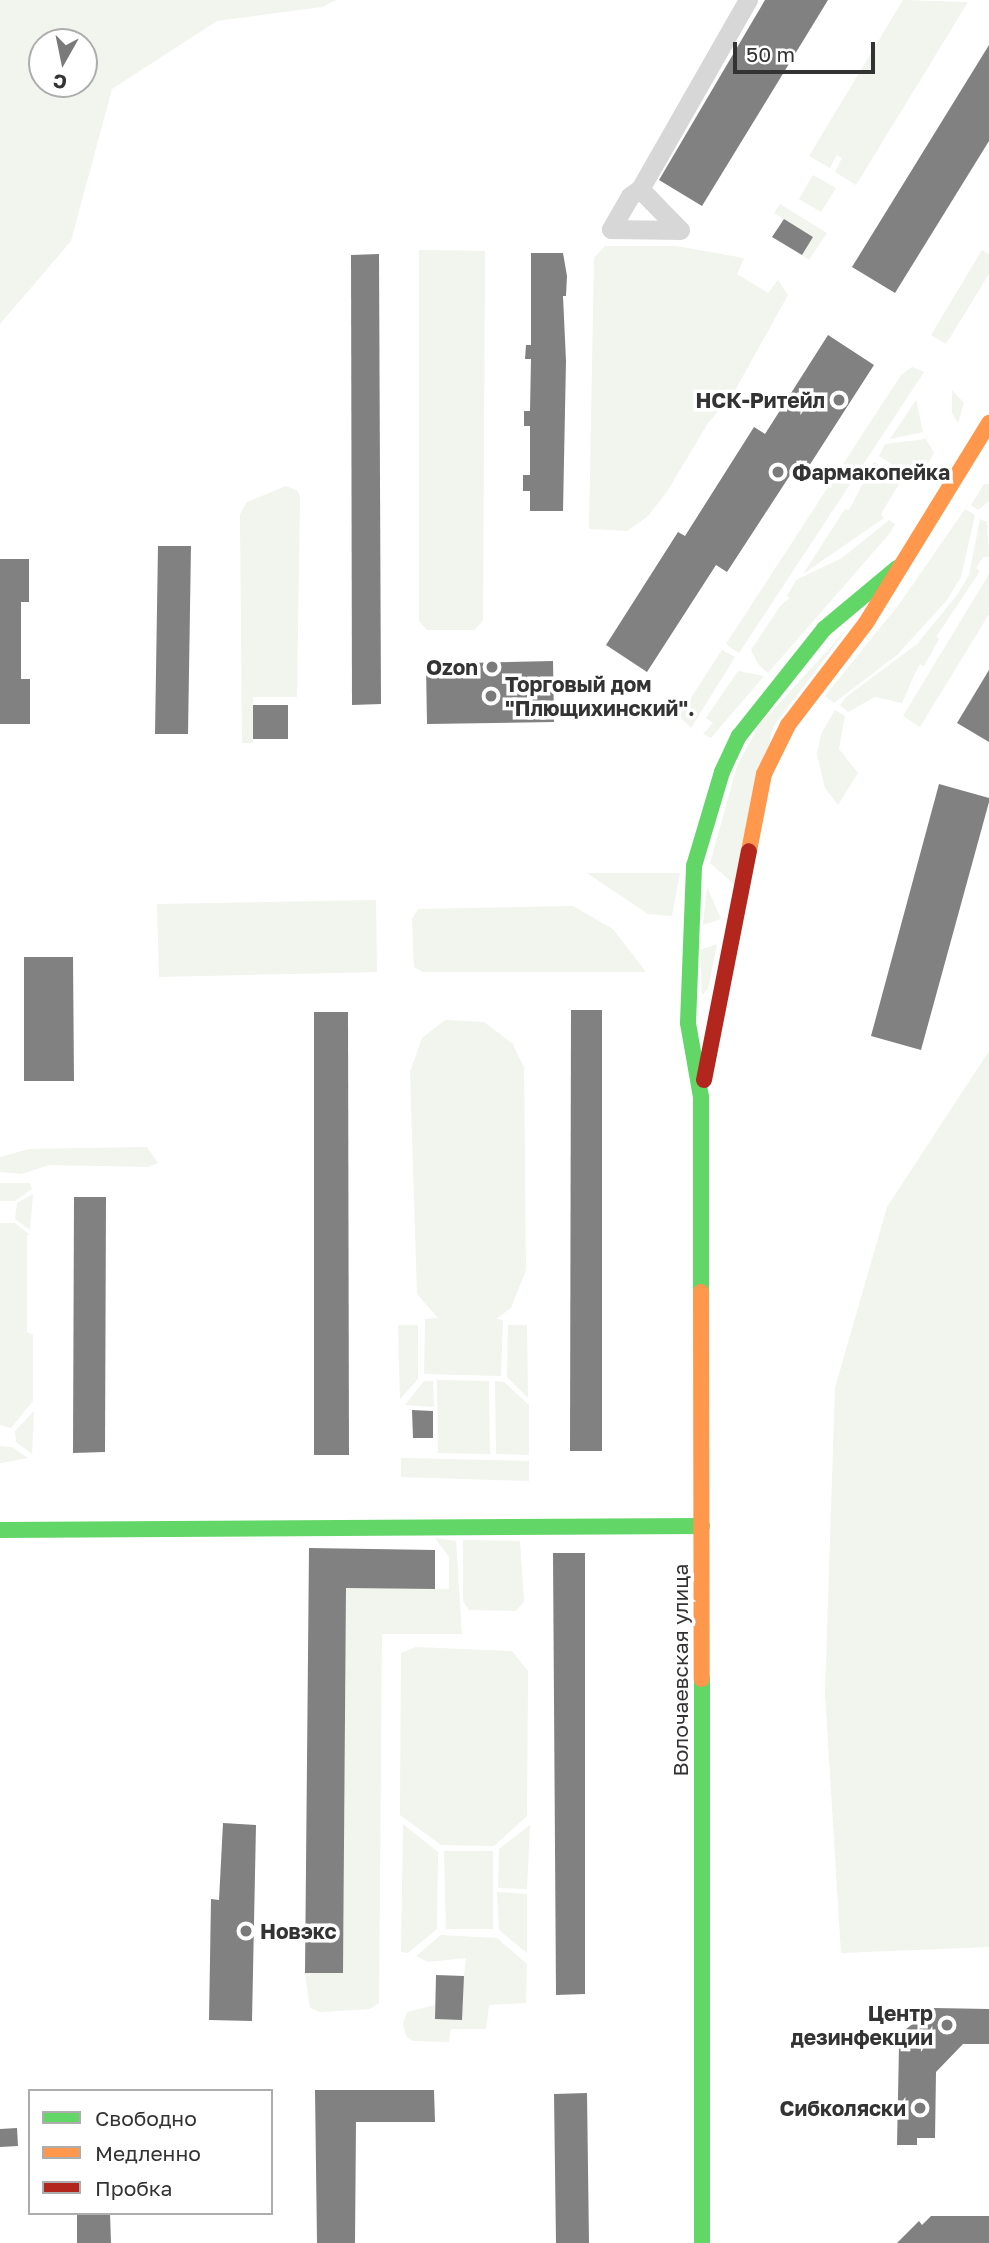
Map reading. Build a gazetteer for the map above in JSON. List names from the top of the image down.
{
  "streets": {
    "street": ["Волочаевская улица"]
  },
  "places": [
    "НСК-Ритейл",
    "Фармакопейка",
    "Ozon",
    "Торговый дом \"Плющихинский\".",
    "Новэкс",
    "Центр дезинфекции",
    "Сибколяски"
  ],
  "legend": ["Свободно", "Медленно", "Пробка"],
  "scale_bar": "50 m",
  "north": "bottom"
}
